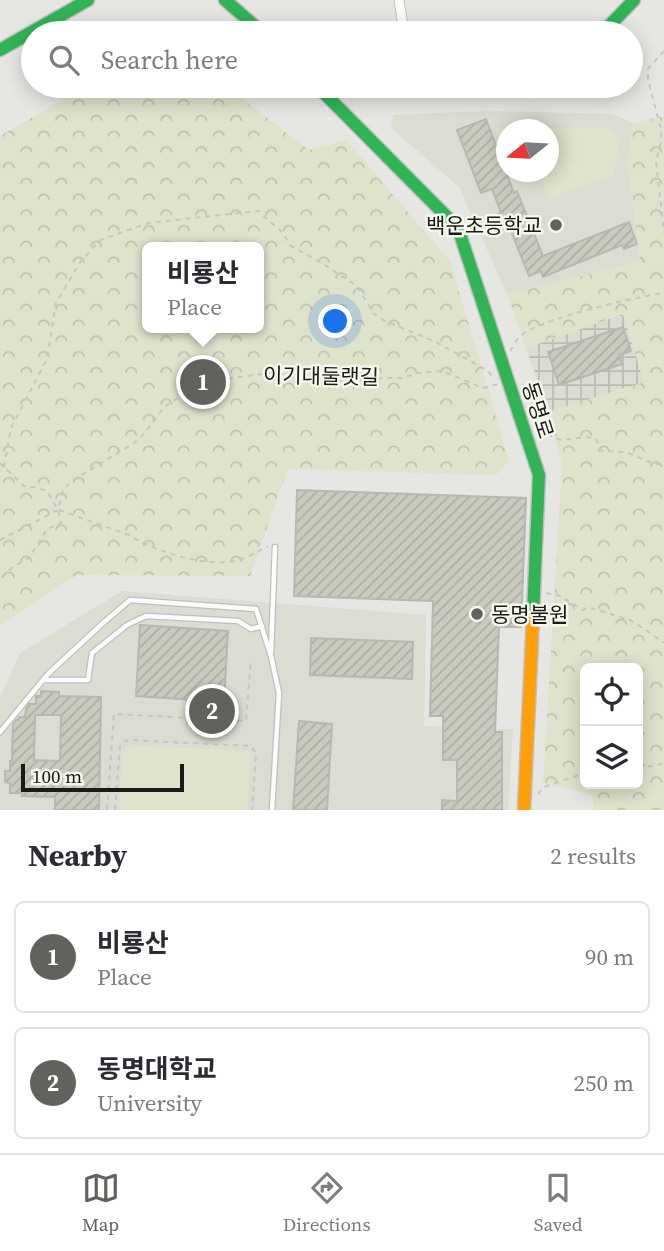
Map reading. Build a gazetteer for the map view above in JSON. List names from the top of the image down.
{
  "streets": {
    "street": ["동명로"],
    "path": ["이기대둘랫길"]
  },
  "places": ["백운초등학교", "동명불원"],
  "scale_bar": "100 m",
  "north": "left",
  "page": {
    "search": "Search here",
    "popup": ["비룡산", "Place"],
    "pins": ["1", "2"],
    "scale": "100 m",
    "heading": ["Nearby", "2 results"],
    "list": [
      {
        "mark": "1",
        "name": "비룡산",
        "note": "Place",
        "value": "90 m"
      },
      {
        "mark": "2",
        "name": "동명대학교",
        "note": "University",
        "value": "250 m"
      }
    ],
    "nav": ["Map", "Directions", "Saved"]
  }
}
